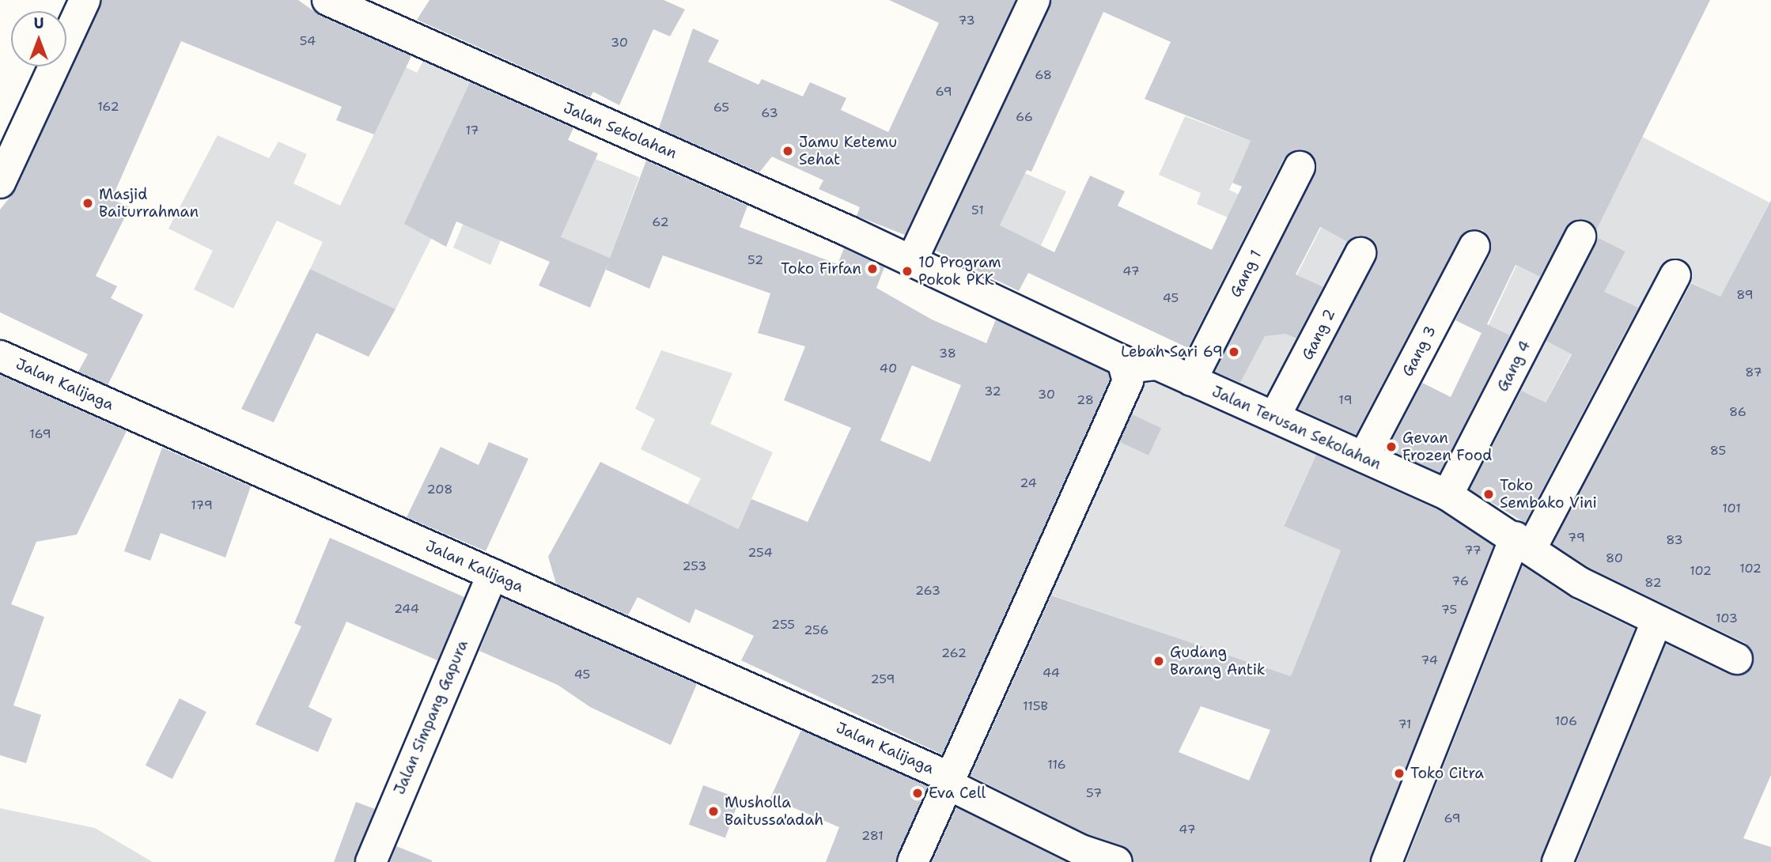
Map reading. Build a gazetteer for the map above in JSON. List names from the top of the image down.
{
  "streets": {
    "street": [
      "Jalan Sekolahan",
      "Gang 1",
      "Gang 2",
      "Gang 3",
      "Gang 4",
      "Jalan Kalijaga",
      "Jalan Terusan Sekolahan",
      "Jalan Simpang Gapura"
    ]
  },
  "crossings": [
    ["Jalan Sekolahan", "Jalan Terusan Sekolahan"],
    ["Gang 1", "Jalan Terusan Sekolahan"],
    ["Gang 2", "Jalan Terusan Sekolahan"],
    ["Gang 3", "Jalan Terusan Sekolahan"],
    ["Gang 4", "Jalan Terusan Sekolahan"],
    ["Jalan Kalijaga", "Jalan Simpang Gapura"]
  ],
  "places": [
    "Jamu Ketemu Sehat",
    "Masjid Baiturrahman",
    "Toko Firfan",
    "10 Program Pokok PKK",
    "Lebah Sari 69",
    "Gevan Frozen Food",
    "Toko Sembako Vini",
    "Gudang Barang Antik",
    "Toko Citra",
    "Eva Cell",
    "Musholla Baitussa'adah"
  ],
  "house_numbers": [
    "73",
    "54",
    "30",
    "68",
    "69",
    "162",
    "65",
    "63",
    "66",
    "17",
    "51",
    "62",
    "52",
    "47",
    "89",
    "45",
    "38",
    "40",
    "87",
    "32",
    "30",
    "28",
    "19",
    "86",
    "169",
    "85",
    "24",
    "208",
    "179",
    "101",
    "79",
    "83",
    "77",
    "254",
    "80",
    "253",
    "102",
    "102",
    "76",
    "82",
    "263",
    "244",
    "75",
    "103",
    "255",
    "256",
    "262",
    "74",
    "44",
    "45",
    "259",
    "115B",
    "106",
    "71",
    "116",
    "57",
    "69",
    "47",
    "281"
  ],
  "north": "top"
}
